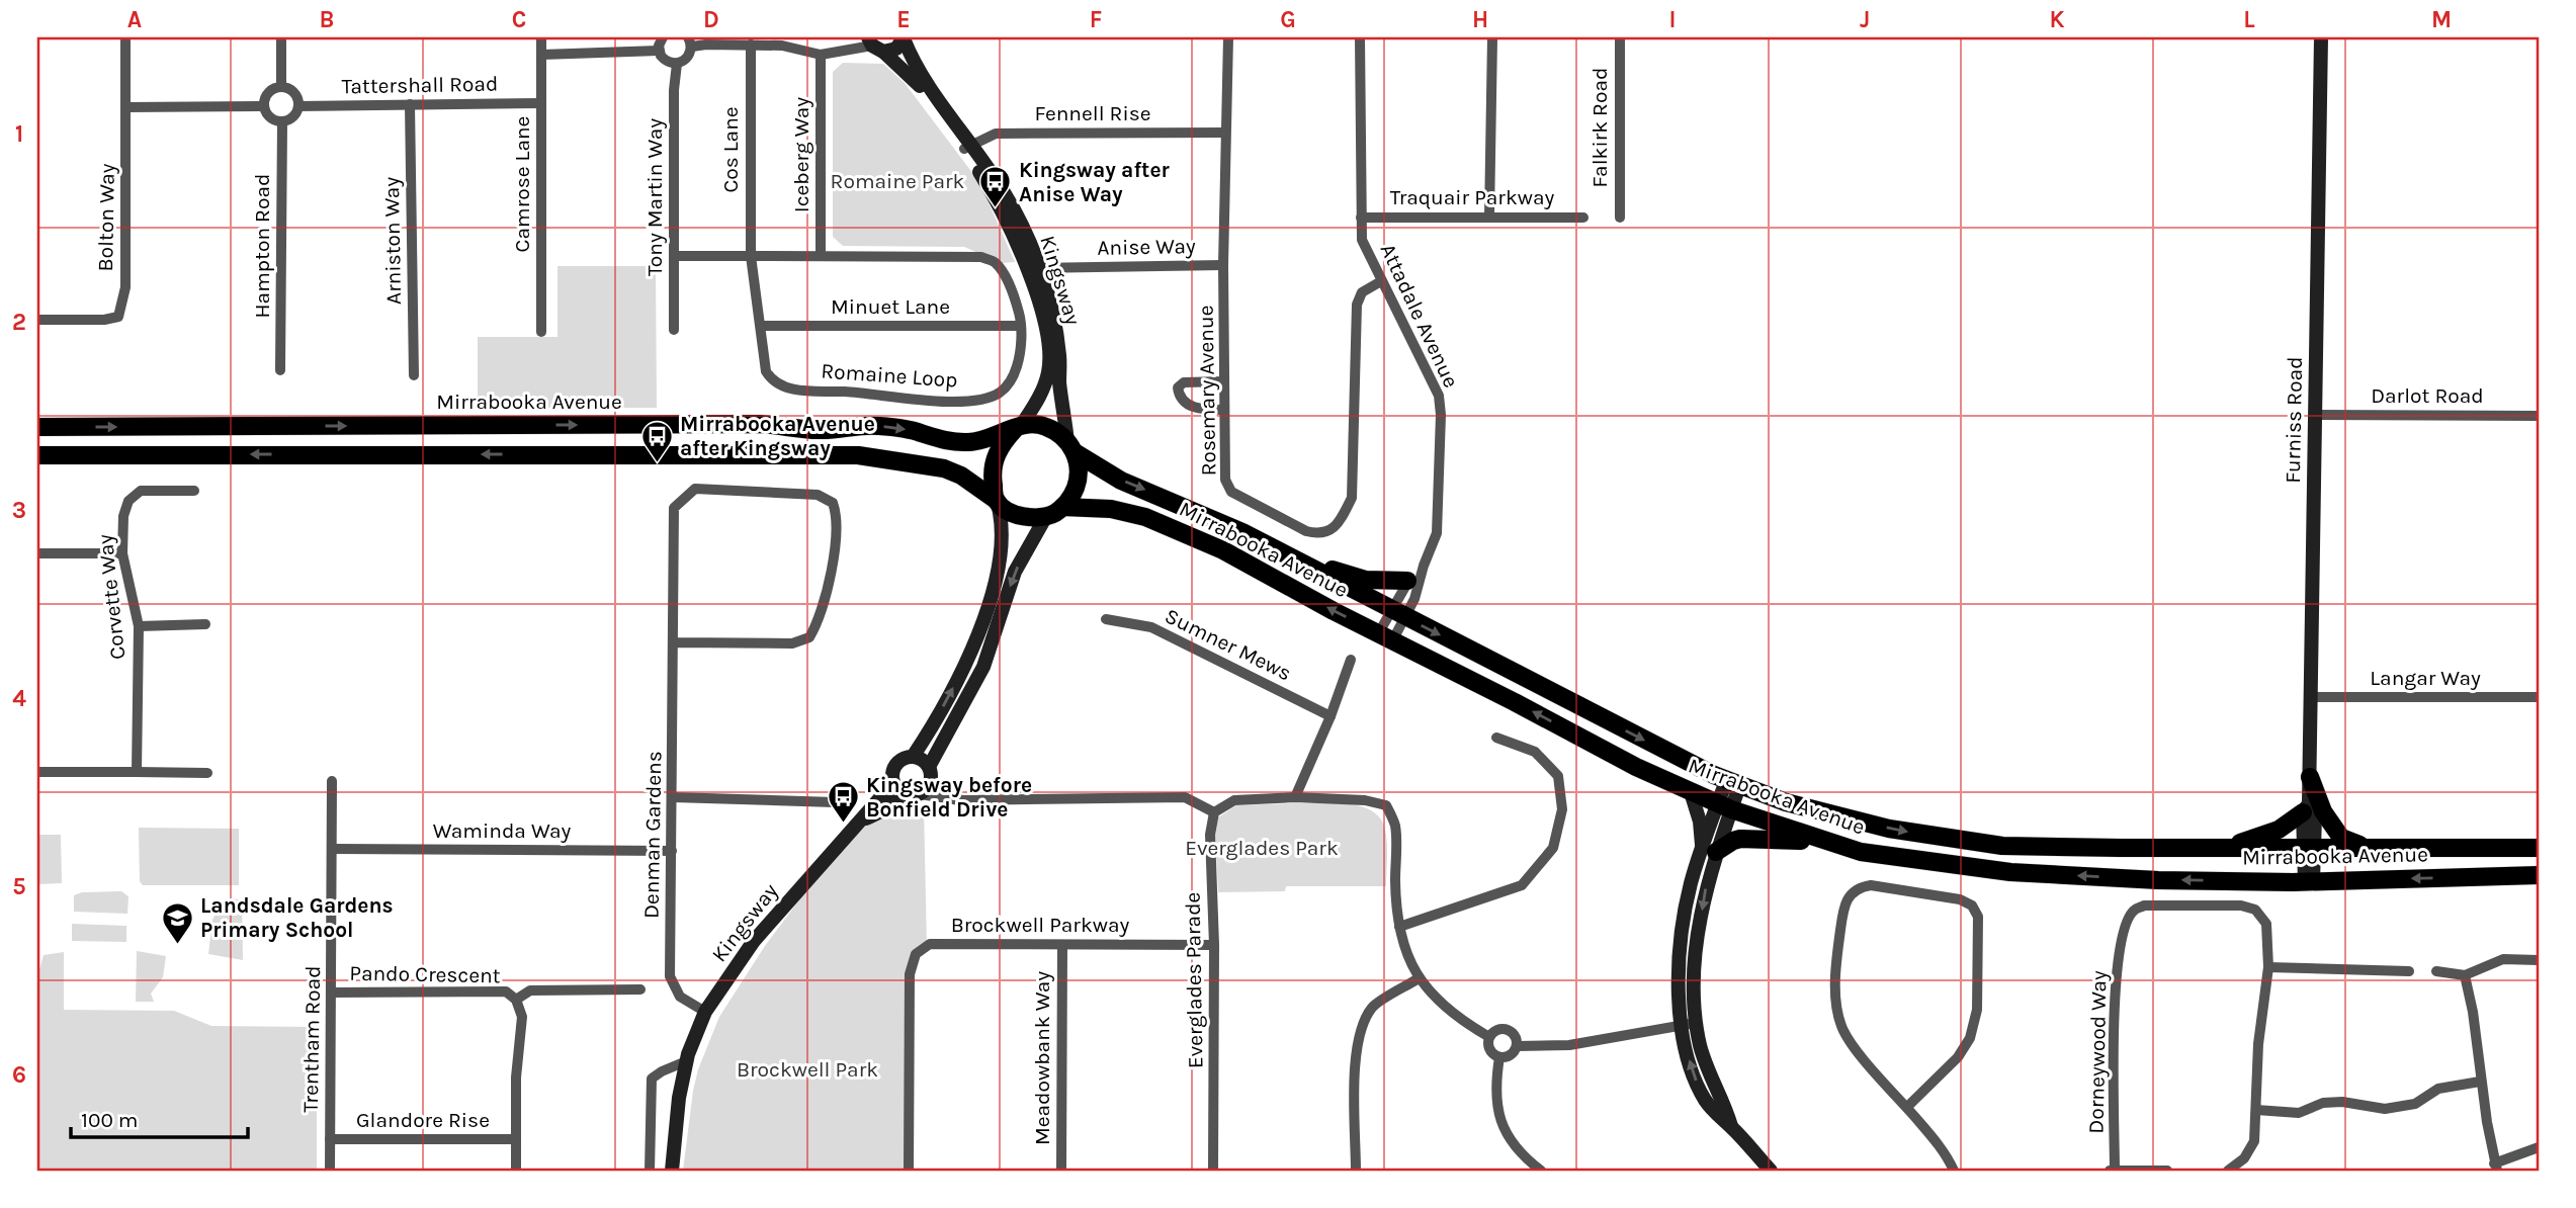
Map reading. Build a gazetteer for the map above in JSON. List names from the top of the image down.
{
  "streets": {
    "main road": ["Kingsway", "Mirrabooka Avenue", "Furniss Road"],
    "street": [
      "Tattershall Road",
      "Fennell Rise",
      "Falkirk Road",
      "Cos Lane",
      "Iceberg Way",
      "Camrose Lane",
      "Tony Martin Way",
      "Traquair Parkway",
      "Bolton Way",
      "Arniston Way",
      "Hampton Road",
      "Anise Way",
      "Minuet Lane",
      "Attadale Avenue",
      "Romaine Loop",
      "Rosemary Avenue",
      "Darlot Road",
      "Corvette Way",
      "Sumner Mews",
      "Langar Way",
      "Waminda Way",
      "Denman Gardens",
      "Brockwell Parkway",
      "Pando Crescent",
      "Everglades Parade",
      "Trentham Road",
      "Dorneywood Way",
      "Meadowbank Way",
      "Glandore Rise"
    ]
  },
  "crossings": [
    ["Tattershall Road", "Camrose Lane"],
    ["Tattershall Road", "Arniston Way"],
    ["Tattershall Road", "Hampton Road"],
    ["Fennell Rise", "Kingsway"],
    ["Fennell Rise", "Rosemary Avenue"],
    ["Cos Lane", "Romaine Loop"],
    ["Iceberg Way", "Romaine Loop"],
    ["Tony Martin Way", "Romaine Loop"],
    ["Traquair Parkway", "Attadale Avenue"],
    ["Anise Way", "Kingsway"],
    ["Anise Way", "Rosemary Avenue"],
    ["Kingsway", "Mirrabooka Avenue"],
    ["Kingsway", "Denman Gardens"],
    ["Minuet Lane", "Romaine Loop"],
    ["Attadale Avenue", "Rosemary Avenue"],
    ["Attadale Avenue", "Mirrabooka Avenue"],
    ["Darlot Road", "Furniss Road"],
    ["Mirrabooka Avenue", "Furniss Road"],
    ["Furniss Road", "Langar Way"],
    ["Waminda Way", "Denman Gardens"],
    ["Waminda Way", "Trentham Road"],
    ["Brockwell Parkway", "Everglades Parade"],
    ["Brockwell Parkway", "Meadowbank Way"],
    ["Pando Crescent", "Trentham Road"],
    ["Pando Crescent", "Glandore Rise"],
    ["Trentham Road", "Glandore Rise"]
  ],
  "parks": ["Romaine Park", "Everglades Park", "Brockwell Park"],
  "places": {
    "bus stop": ["Kingsway after Anise Way", "Mirrabooka Avenue after Kingsway", "Kingsway before Bonfield Drive"],
    "school or university": ["Landsdale Gardens Primary School"]
  },
  "scale_bar": "100 m",
  "grid": {
    "columns": [
      "A",
      "B",
      "C",
      "D",
      "E",
      "F",
      "G",
      "H",
      "I",
      "J",
      "K",
      "L",
      "M"
    ],
    "rows": [
      "1",
      "2",
      "3",
      "4",
      "5",
      "6"
    ]
  }
}
